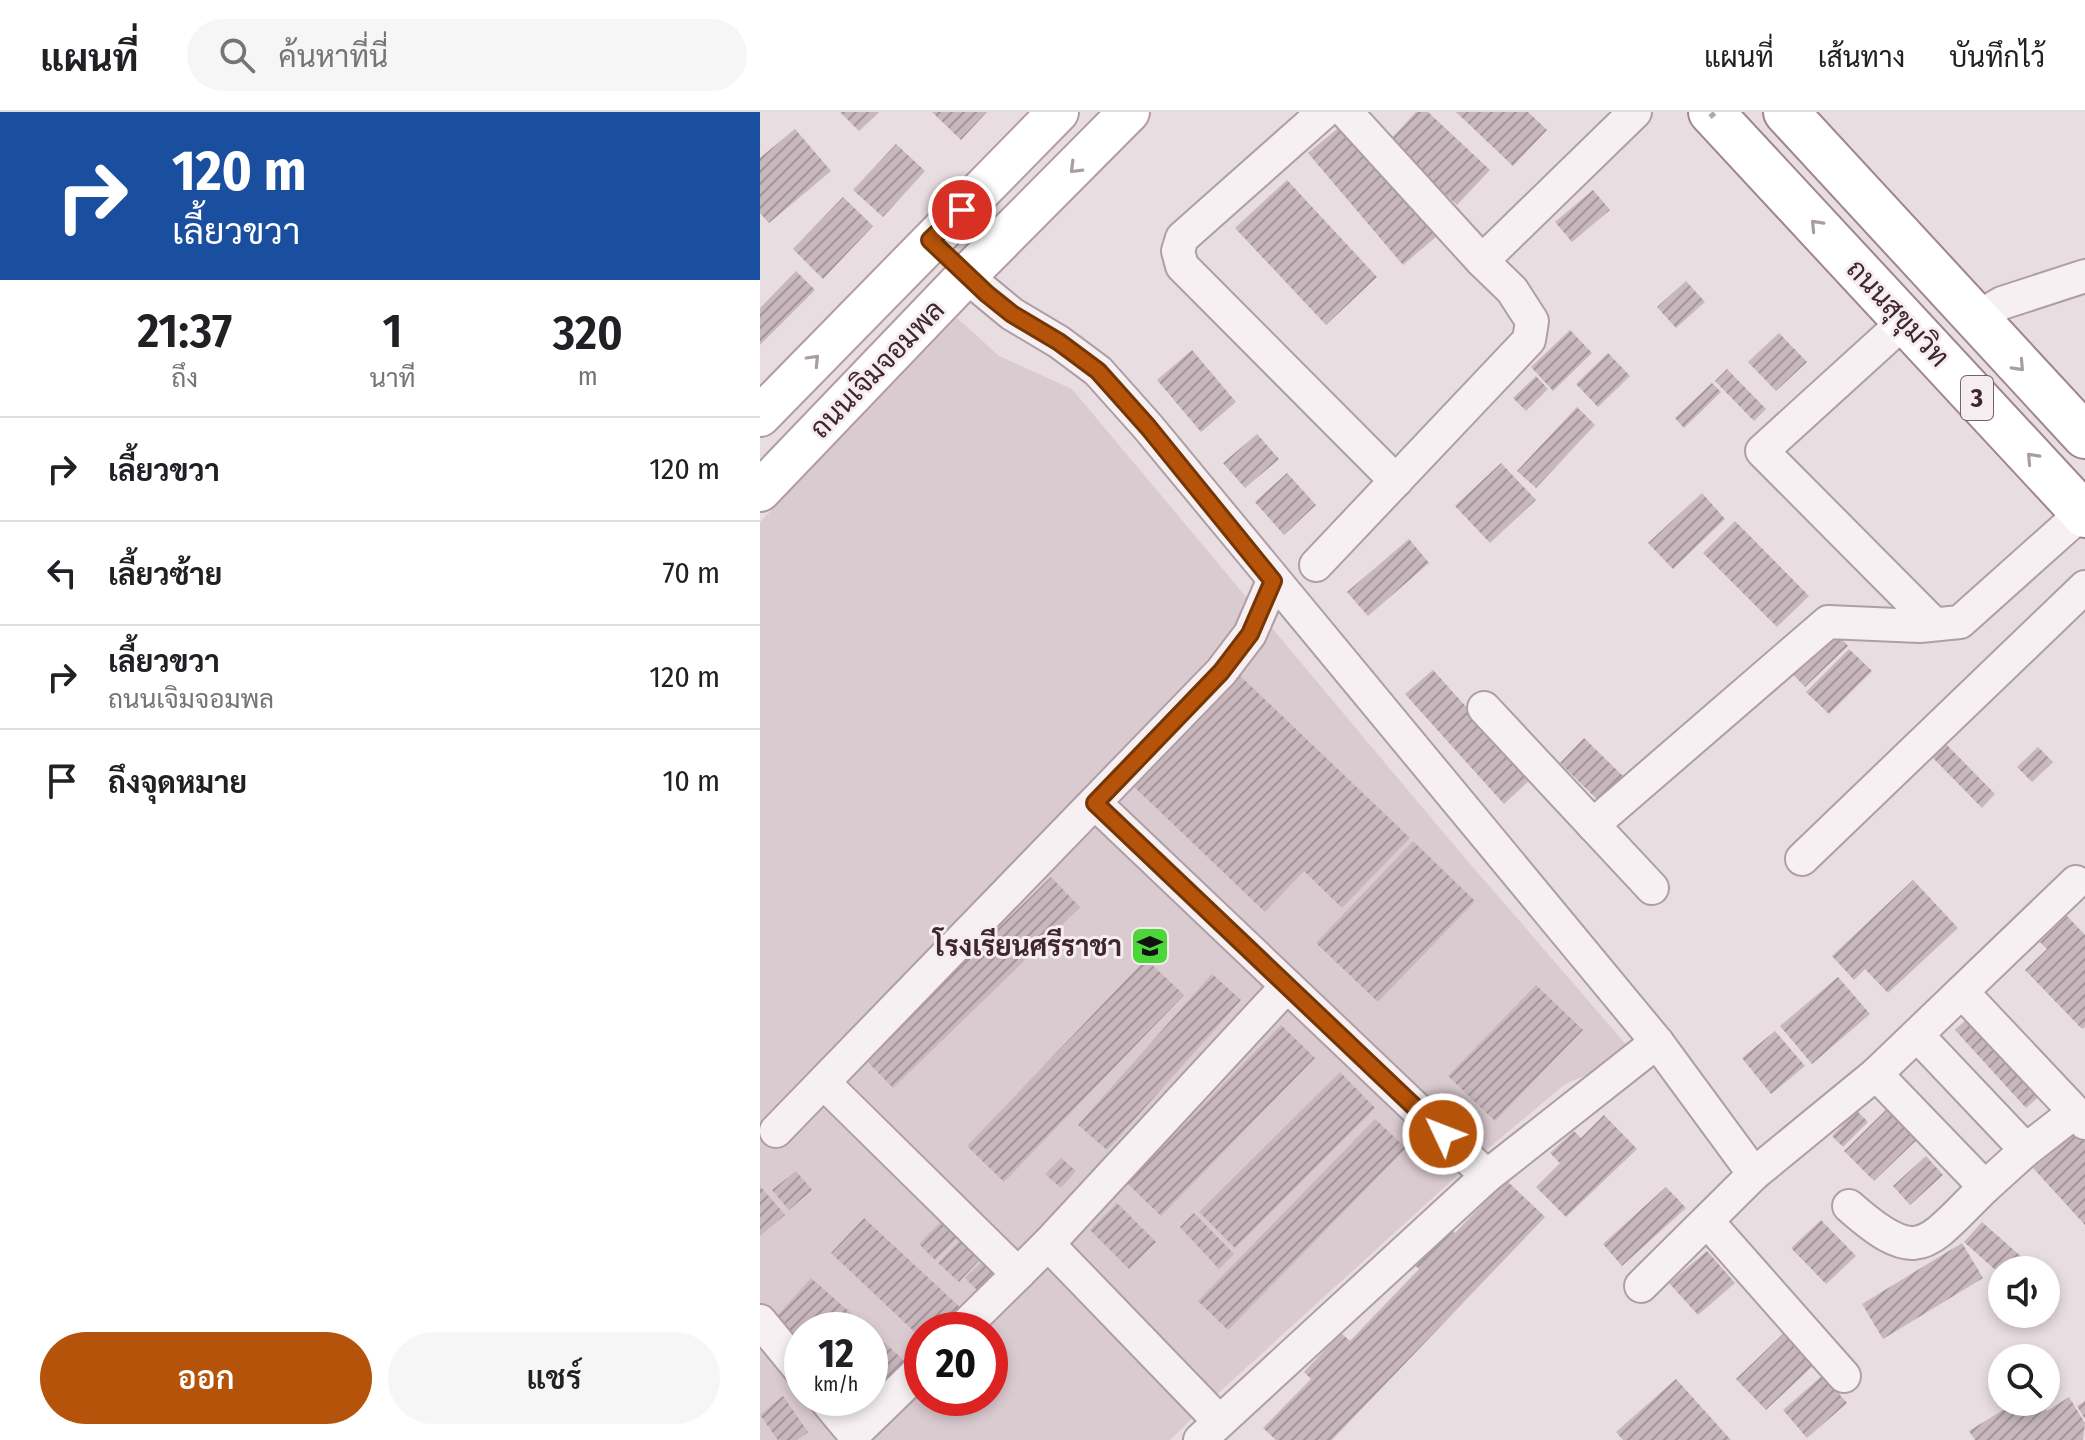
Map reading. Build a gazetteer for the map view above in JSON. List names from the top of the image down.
{
  "streets": {
    "highway": ["ถนนสุขุมวิท", "3"],
    "main road": ["ถนนเจิมจอมพล"]
  },
  "places": {
    "school or university": ["โรงเรียนศรีราชา"]
  },
  "page": {
    "header": "แผนที่",
    "search": "ค้นหาที่นี่",
    "nav": ["แผนที่", "เส้นทาง", "บันทึกไว้"],
    "turn": ["120 m", "เลี้ยวขวา"],
    "eta": [
      "21:37",
      "ถึง",
      "1",
      "นาที",
      "320",
      "m"
    ],
    "list": [
      {
        "name": "เลี้ยวขวา",
        "value": "120 m"
      },
      {
        "name": "เลี้ยวซ้าย",
        "value": "70 m"
      },
      {
        "name": "เลี้ยวขวา",
        "note": "ถนนเจิมจอมพล",
        "value": "120 m"
      },
      {
        "name": "ถึงจุดหมาย",
        "value": "10 m"
      }
    ],
    "speed": "12 km/h",
    "limit": "20",
    "buttons": ["ออก", "แชร์"]
  }
}
